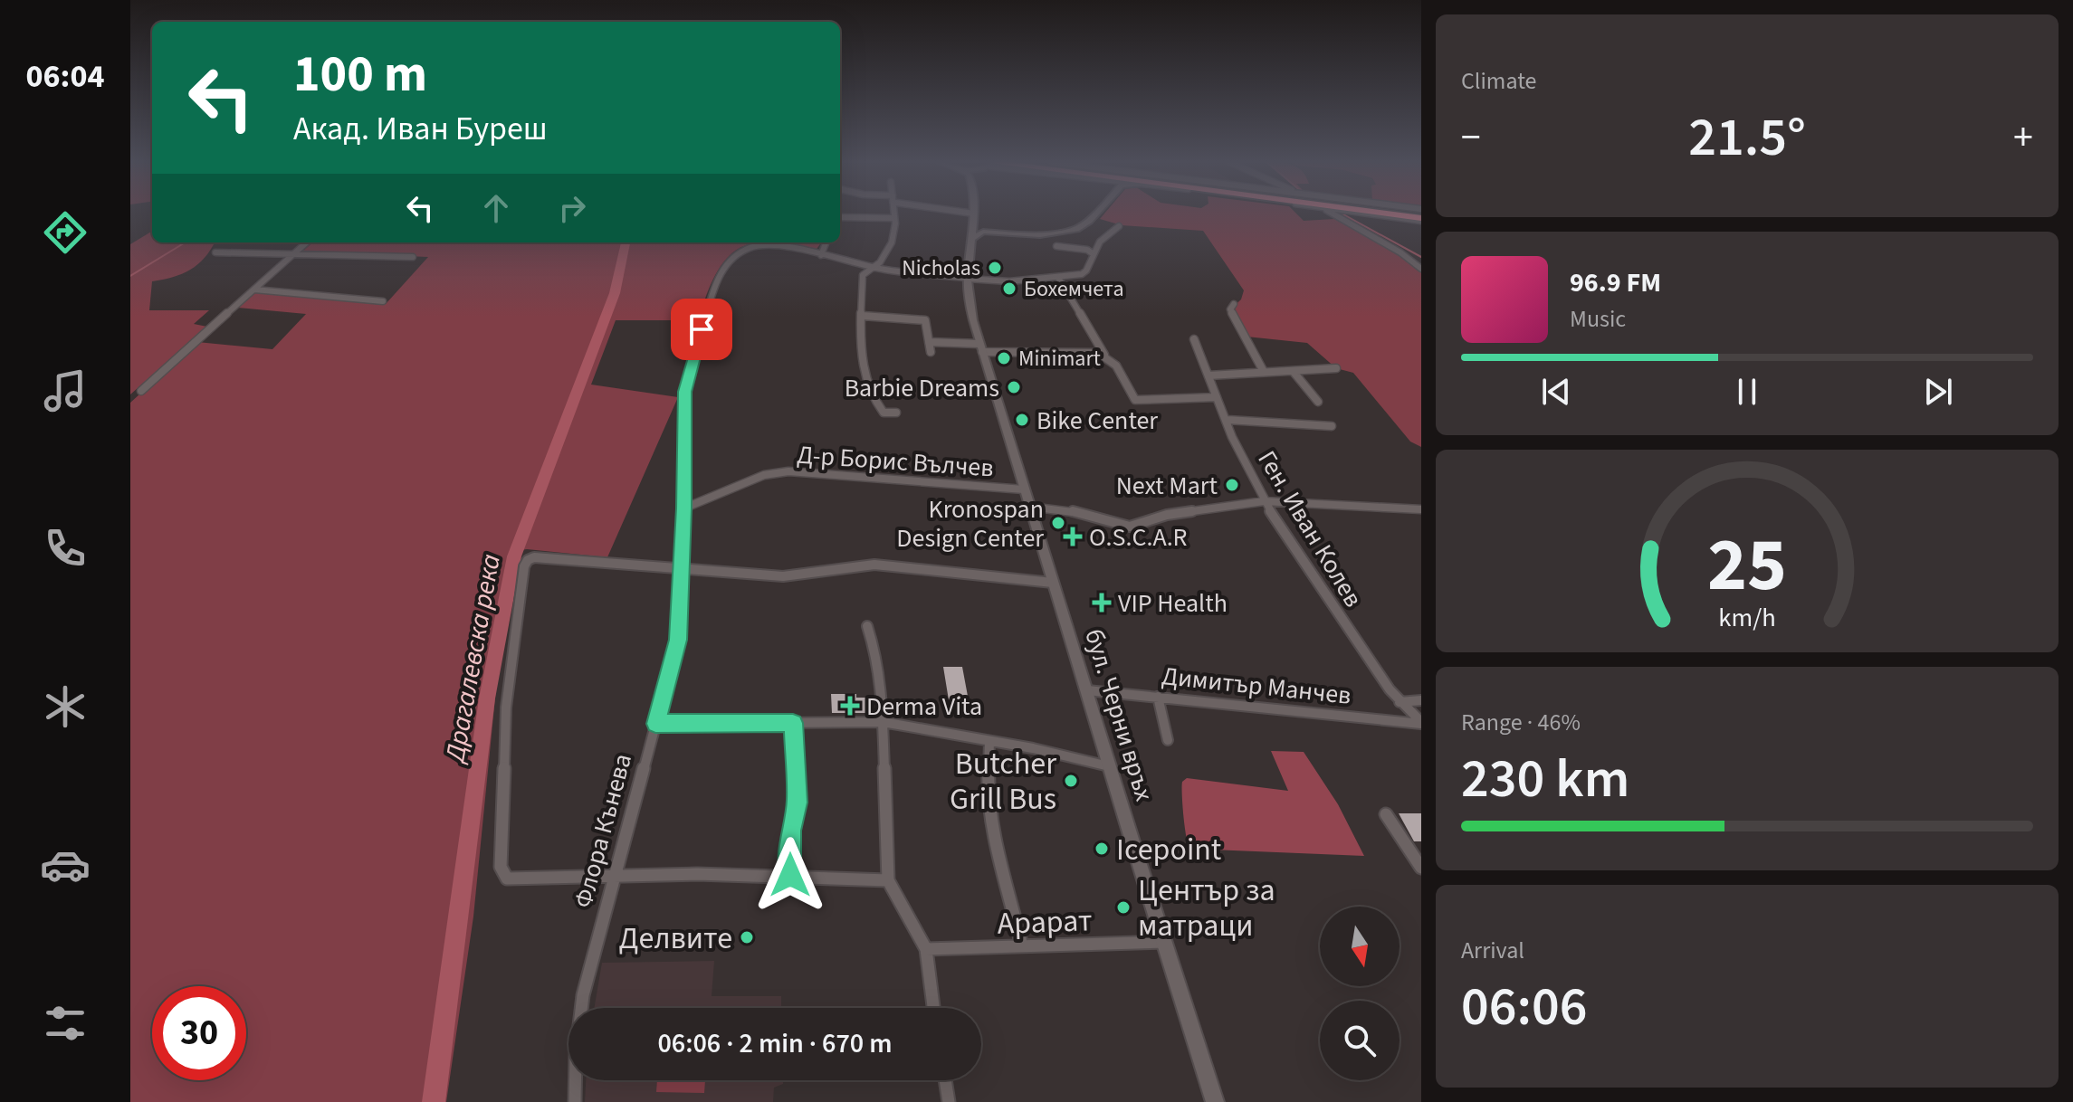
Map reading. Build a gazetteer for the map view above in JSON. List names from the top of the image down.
{
  "streets": {
    "main road": ["бул. Черни връх"],
    "street": [
      "Д-р Борис Вълчев",
      "Ген. Иван Колев",
      "Димитър Манчев",
      "Флора Кънева",
      "Арарат"
    ]
  },
  "crossings": [
    ["Д-р Борис Вълчев", "бул. Черни връх"],
    ["Д-р Борис Вълчев", "Флора Кънева"],
    ["Ген. Иван Колев", "Димитър Манчев"],
    ["Димитър Манчев", "бул. Черни връх"],
    ["бул. Черни връх", "Флора Кънева"],
    ["бул. Черни връх", "Арарат"]
  ],
  "water": ["Драгалевска река"],
  "places": {
    "other": [
      "Nicholas",
      "Бохемчета",
      "Minimart",
      "Barbie Dreams",
      "Bike Center",
      "Next Mart",
      "Kronospan Design Center",
      "Butcher Grill Bus",
      "Icepoint",
      "Център за матраци",
      "Делвите"
    ],
    "health": ["O.S.C.A.R", "VIP Health", "Derma Vita"]
  },
  "north": "bottom",
  "page": {
    "tabs": "06:04",
    "tile": [
      "Climate",
      ["Range · 46%", "230 km"],
      ["Arrival", "06:06"]
    ],
    "turn": ["100 m", "Акад. Иван Буреш"],
    "heat": ["−", "21.5°", "+"],
    "song": ["96.9 FM", "Music"],
    "limit": "30",
    "trip": "06:06 · 2 min · 670 m",
    "gauge": ["25", "km/h"]
  }
}
